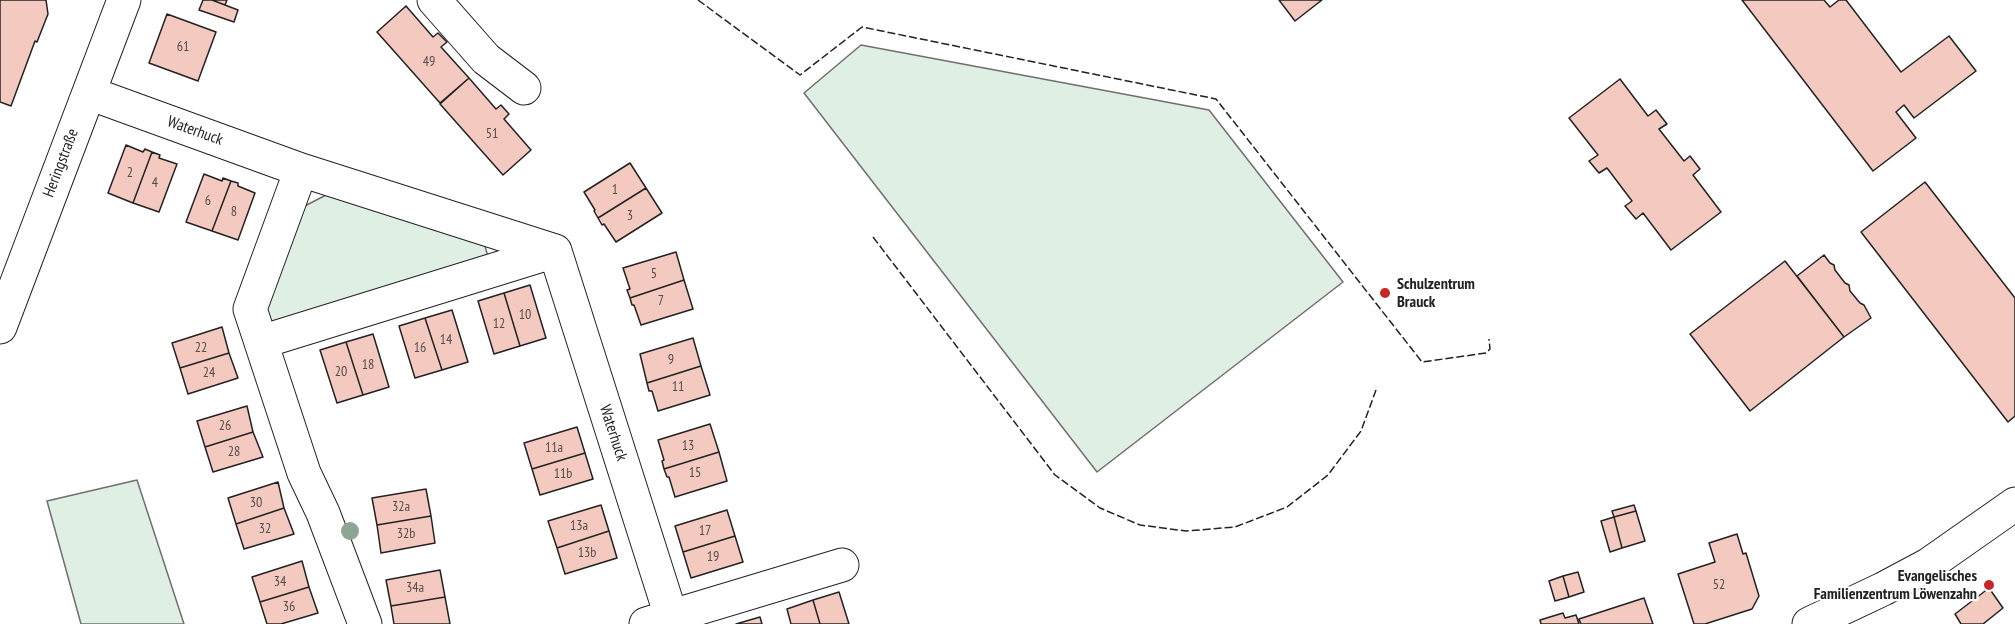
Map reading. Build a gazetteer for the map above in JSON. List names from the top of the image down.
{
  "streets": {
    "street": ["Waterhuck", "Heringstraße"]
  },
  "crossings": [
    ["Waterhuck", "Heringstraße"]
  ],
  "places": ["Schulzentrum Brauck", "Evangelisches Familienzentrum Löwenzahn"],
  "house_numbers": [
    "61",
    "49",
    "51",
    "2",
    "4",
    "1",
    "6",
    "8",
    "3",
    "5",
    "7",
    "10",
    "12",
    "14",
    "22",
    "16",
    "9",
    "18",
    "20",
    "24",
    "11",
    "26",
    "13",
    "11a",
    "28",
    "15",
    "11b",
    "30",
    "32a",
    "13a",
    "32",
    "17",
    "32b",
    "13b",
    "19",
    "34",
    "52",
    "34a",
    "36"
  ]
}
